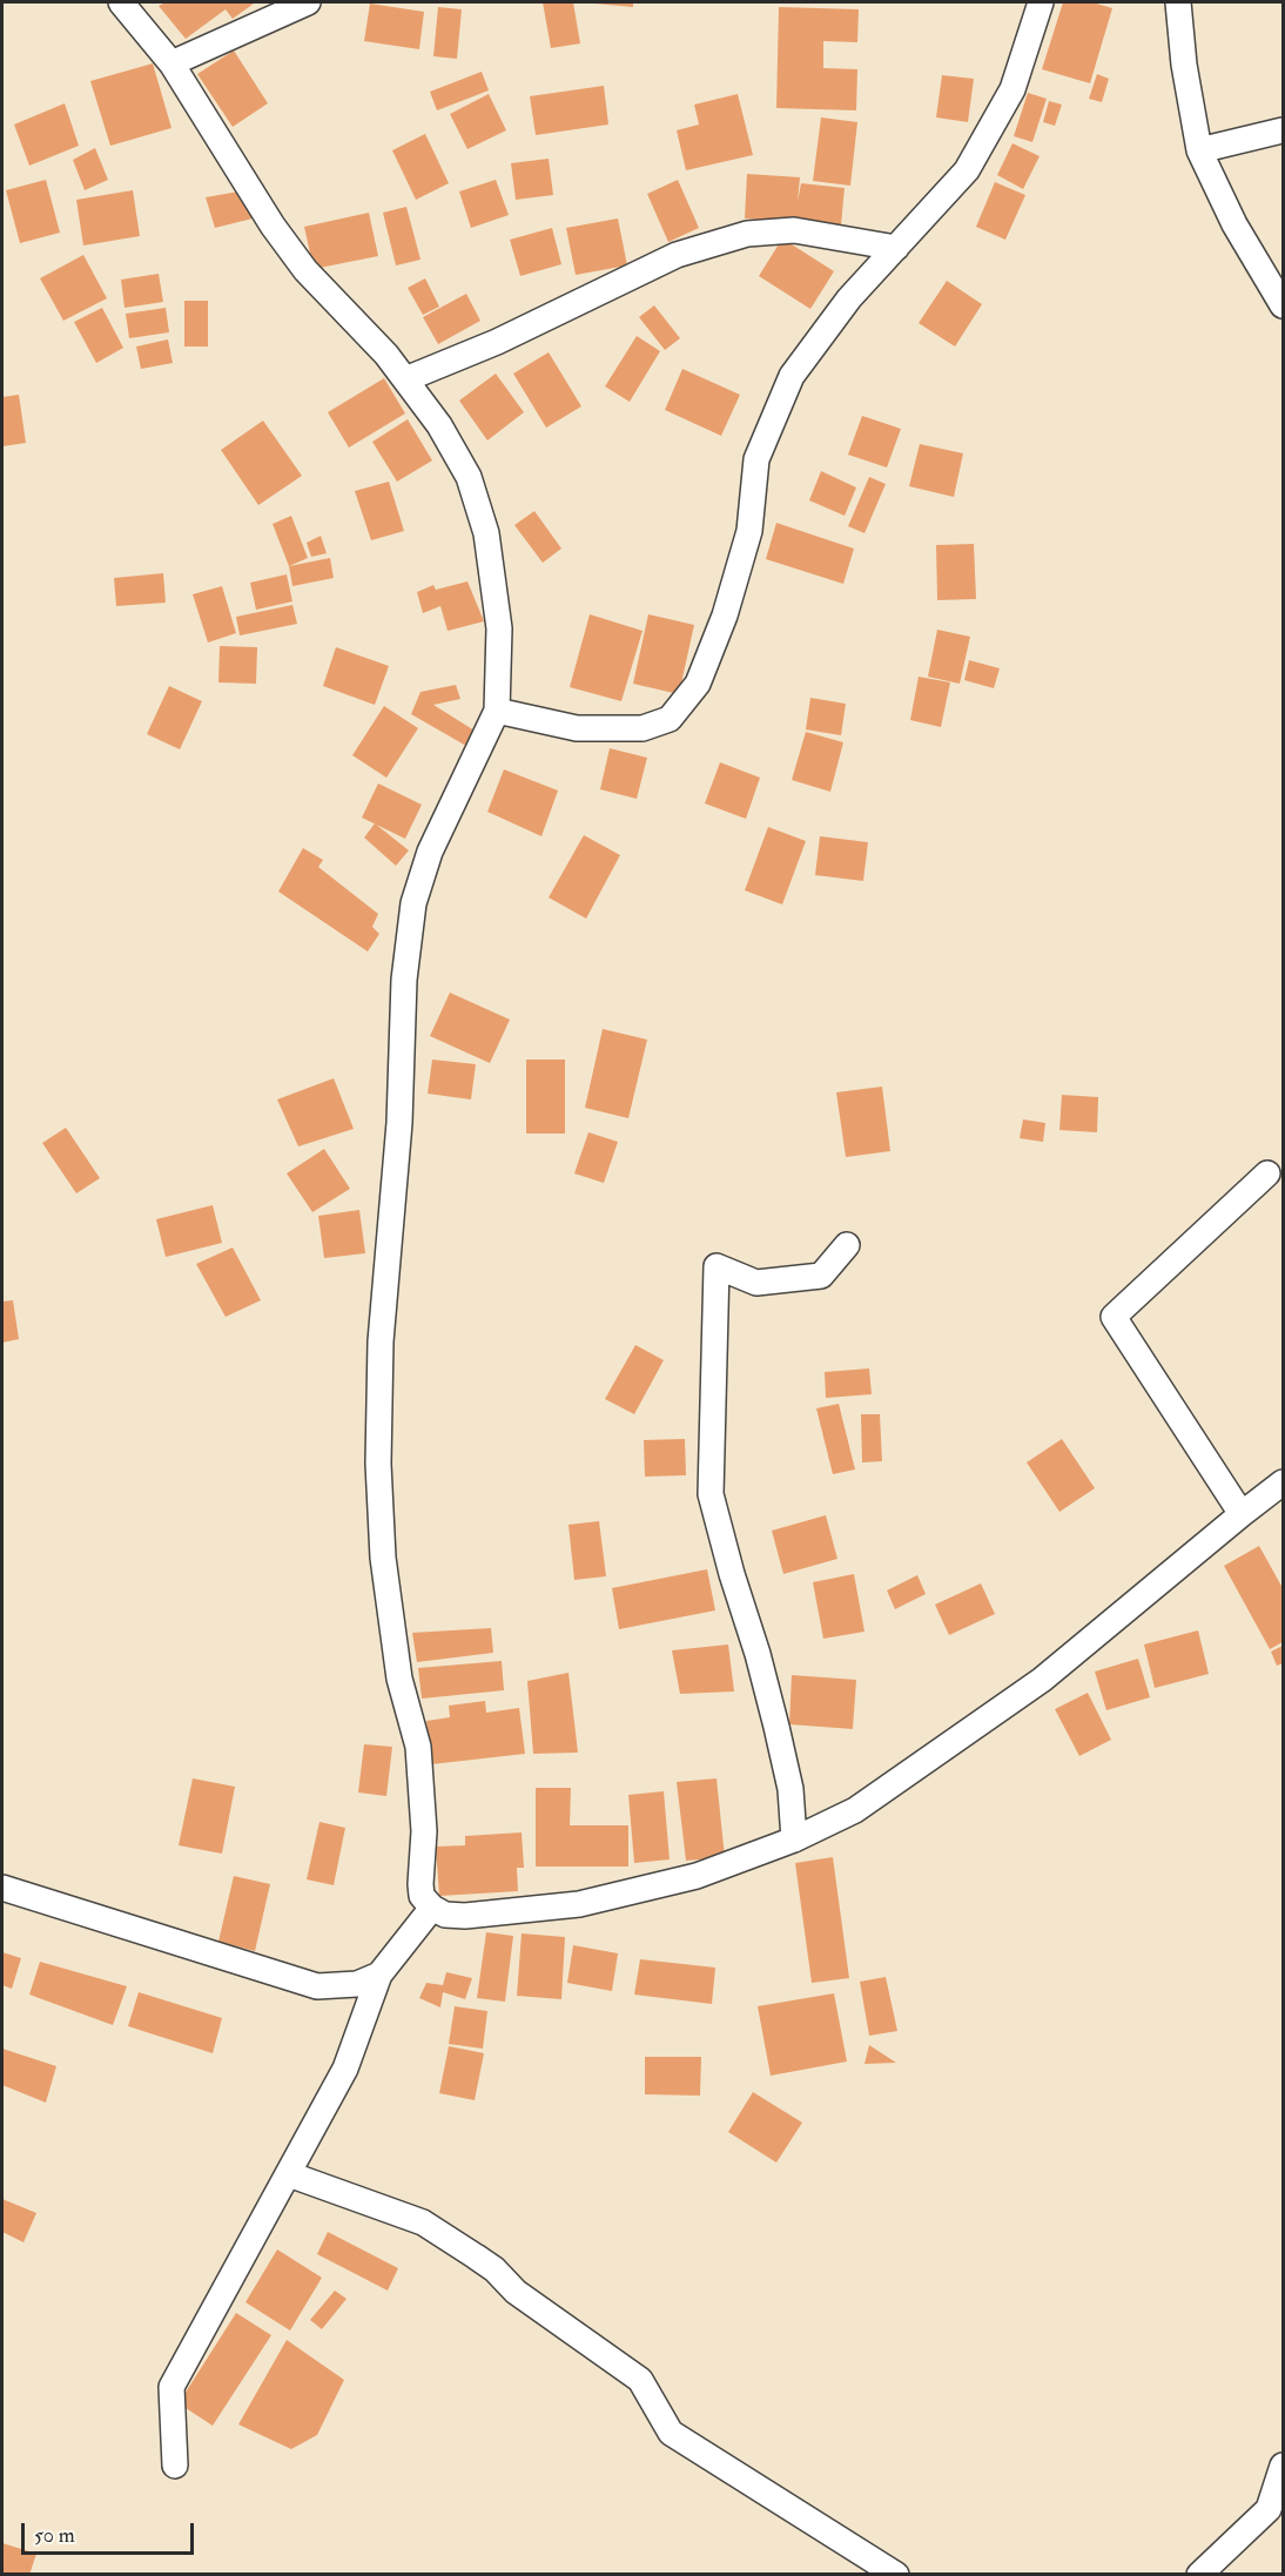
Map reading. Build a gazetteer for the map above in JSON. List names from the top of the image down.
{
  "scale_bar": "50 m"
}
